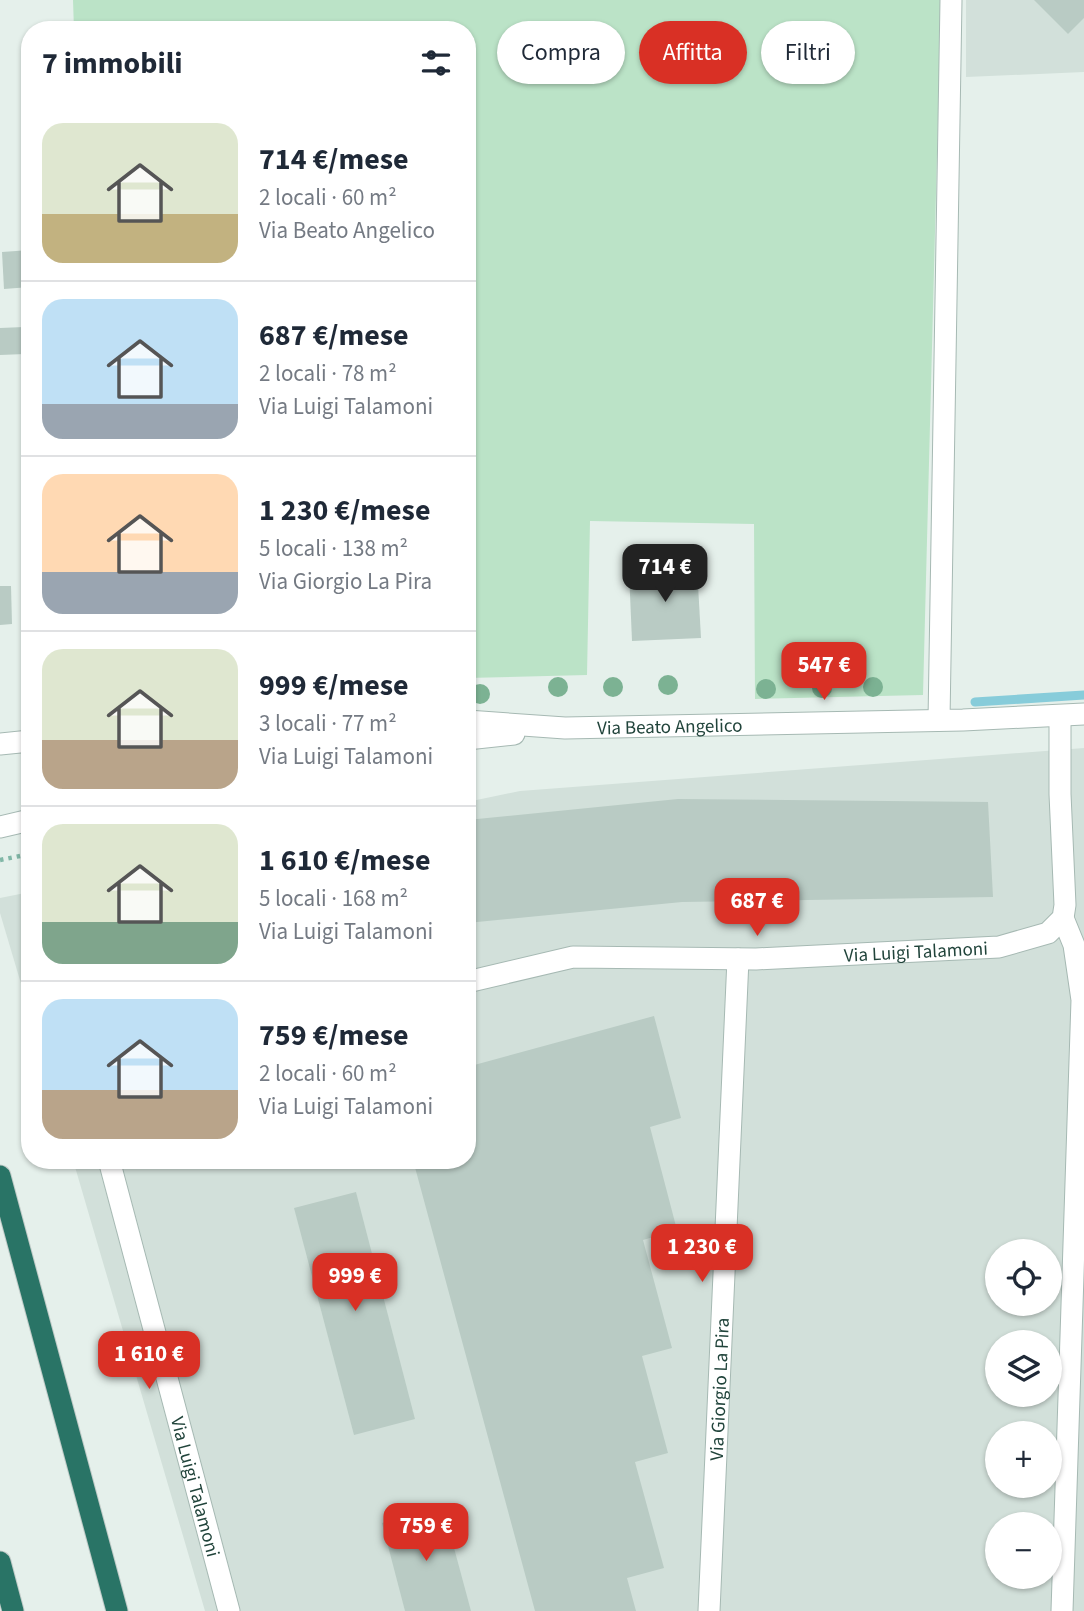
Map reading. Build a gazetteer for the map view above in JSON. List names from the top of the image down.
{
  "streets": {
    "street": ["Via Beato Angelico", "Via Luigi Talamoni", "Via Giorgio La Pira"]
  },
  "crossings": [
    ["Via Luigi Talamoni", "Via Giorgio La Pira"]
  ],
  "page": {
    "chip": ["Compra", "Affitta", "Filtri"],
    "heading": "7 immobili",
    "list": [
      {
        "name": "714 €/mese",
        "note": "2 locali · 60 m² · Via Beato Angelico"
      },
      {
        "name": "687 €/mese",
        "note": "2 locali · 78 m² · Via Luigi Talamoni"
      },
      {
        "name": "1 230 €/mese",
        "note": "5 locali · 138 m² · Via Giorgio La Pira"
      },
      {
        "name": "999 €/mese",
        "note": "3 locali · 77 m² · Via Luigi Talamoni"
      },
      {
        "name": "1 610 €/mese",
        "note": "5 locali · 168 m² · Via Luigi Talamoni"
      },
      {
        "name": "759 €/mese",
        "note": "2 locali · 60 m² · Via Luigi Talamoni"
      }
    ],
    "price": [
      "714 €",
      "547 €",
      "687 €",
      "1 230 €",
      "999 €",
      "1 610 €",
      "759 €"
    ],
    "map_buttons": ["+", "−"]
  }
}
